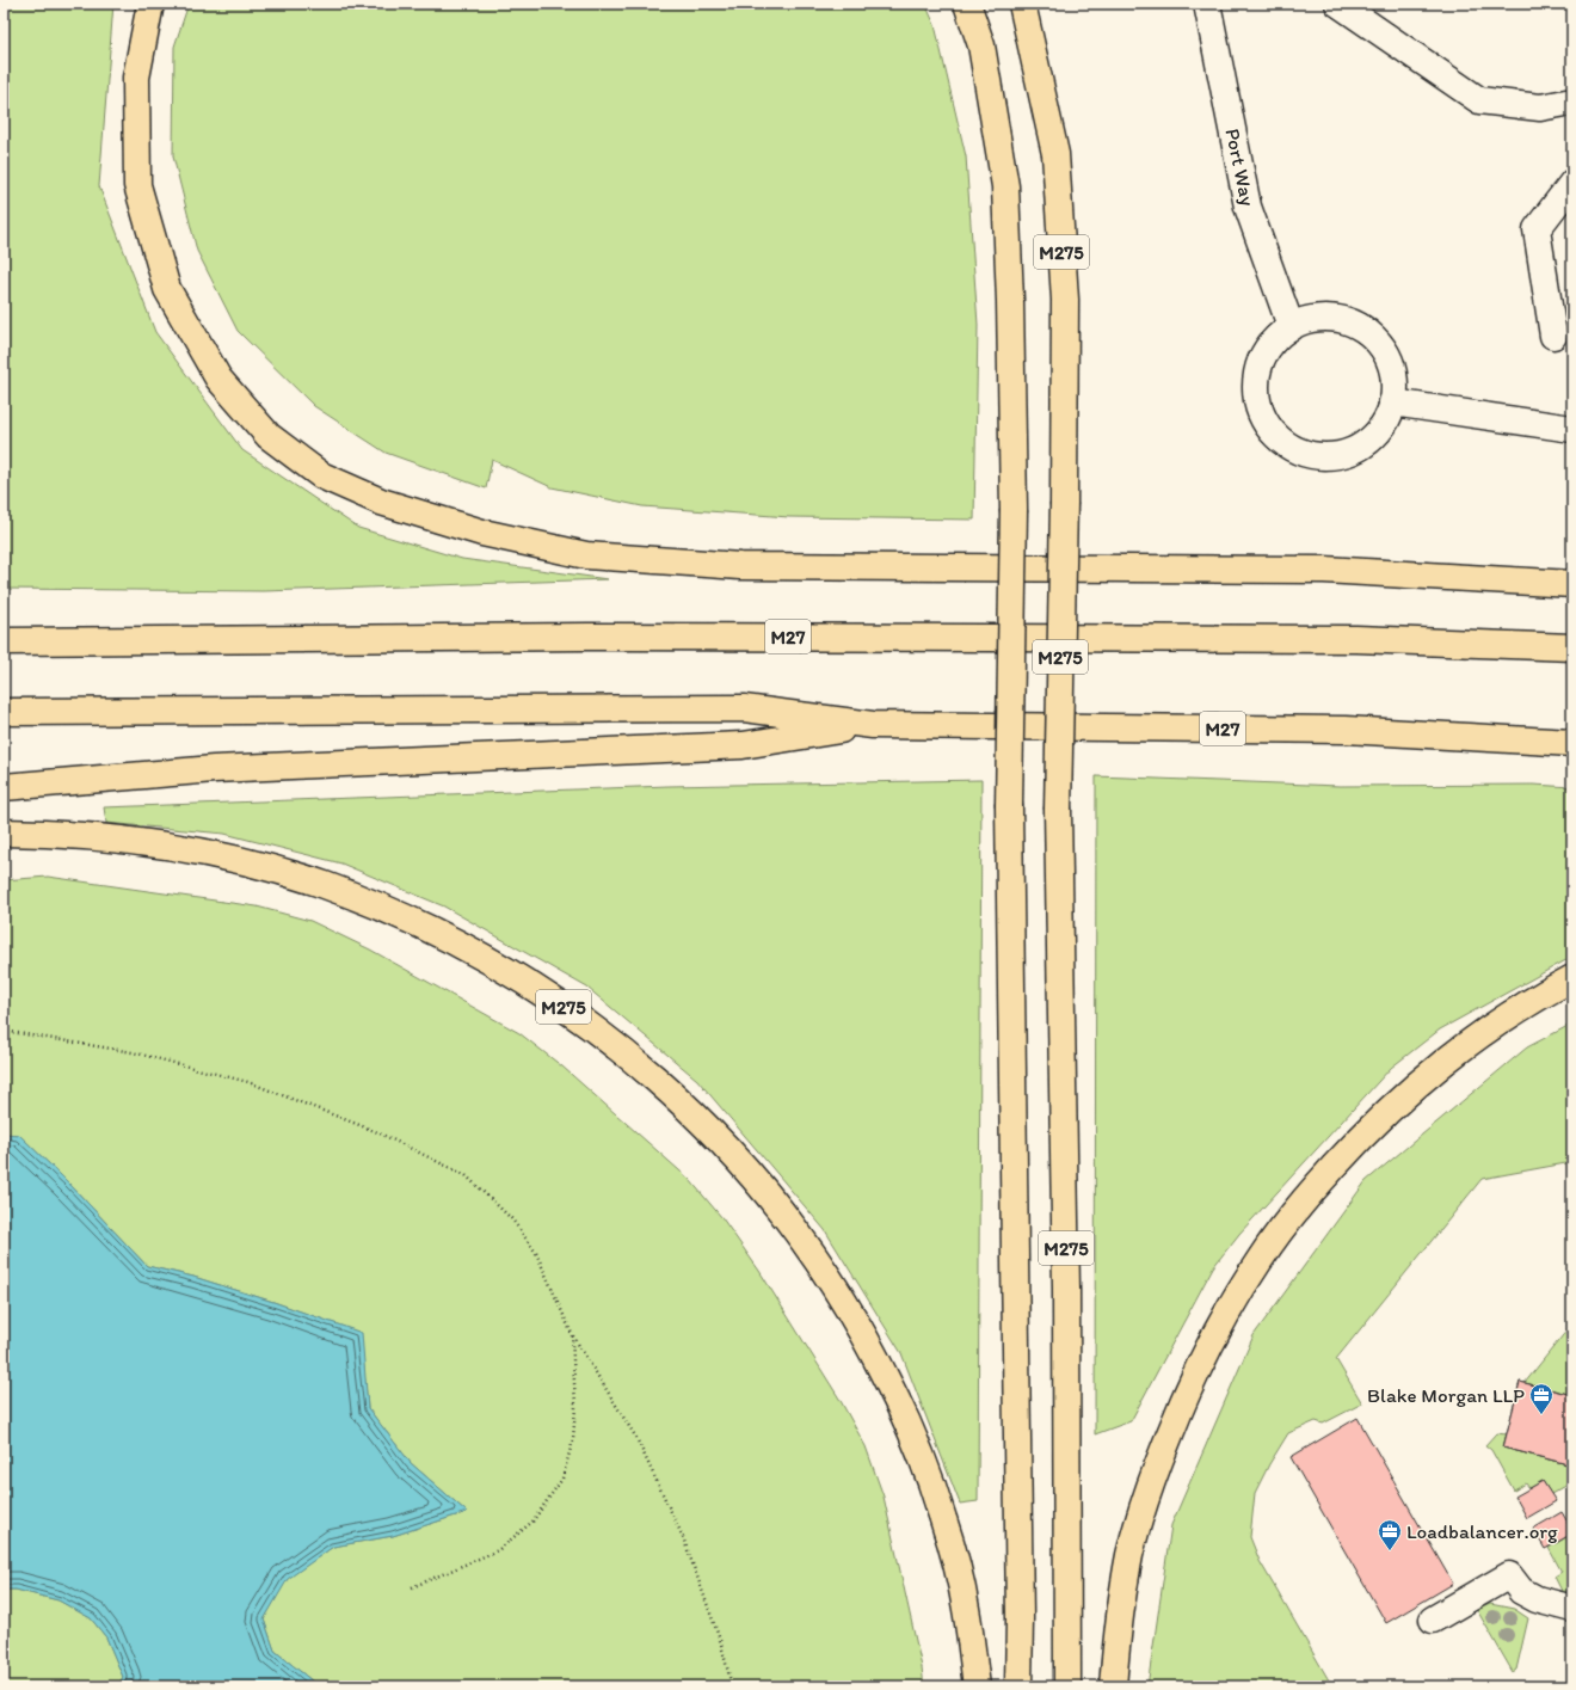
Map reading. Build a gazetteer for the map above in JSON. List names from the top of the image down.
{
  "streets": {
    "highway": ["M275", "M27"],
    "street": ["Port Way"]
  },
  "places": {
    "office": ["Blake Morgan LLP", "Loadbalancer.org"]
  }
}
